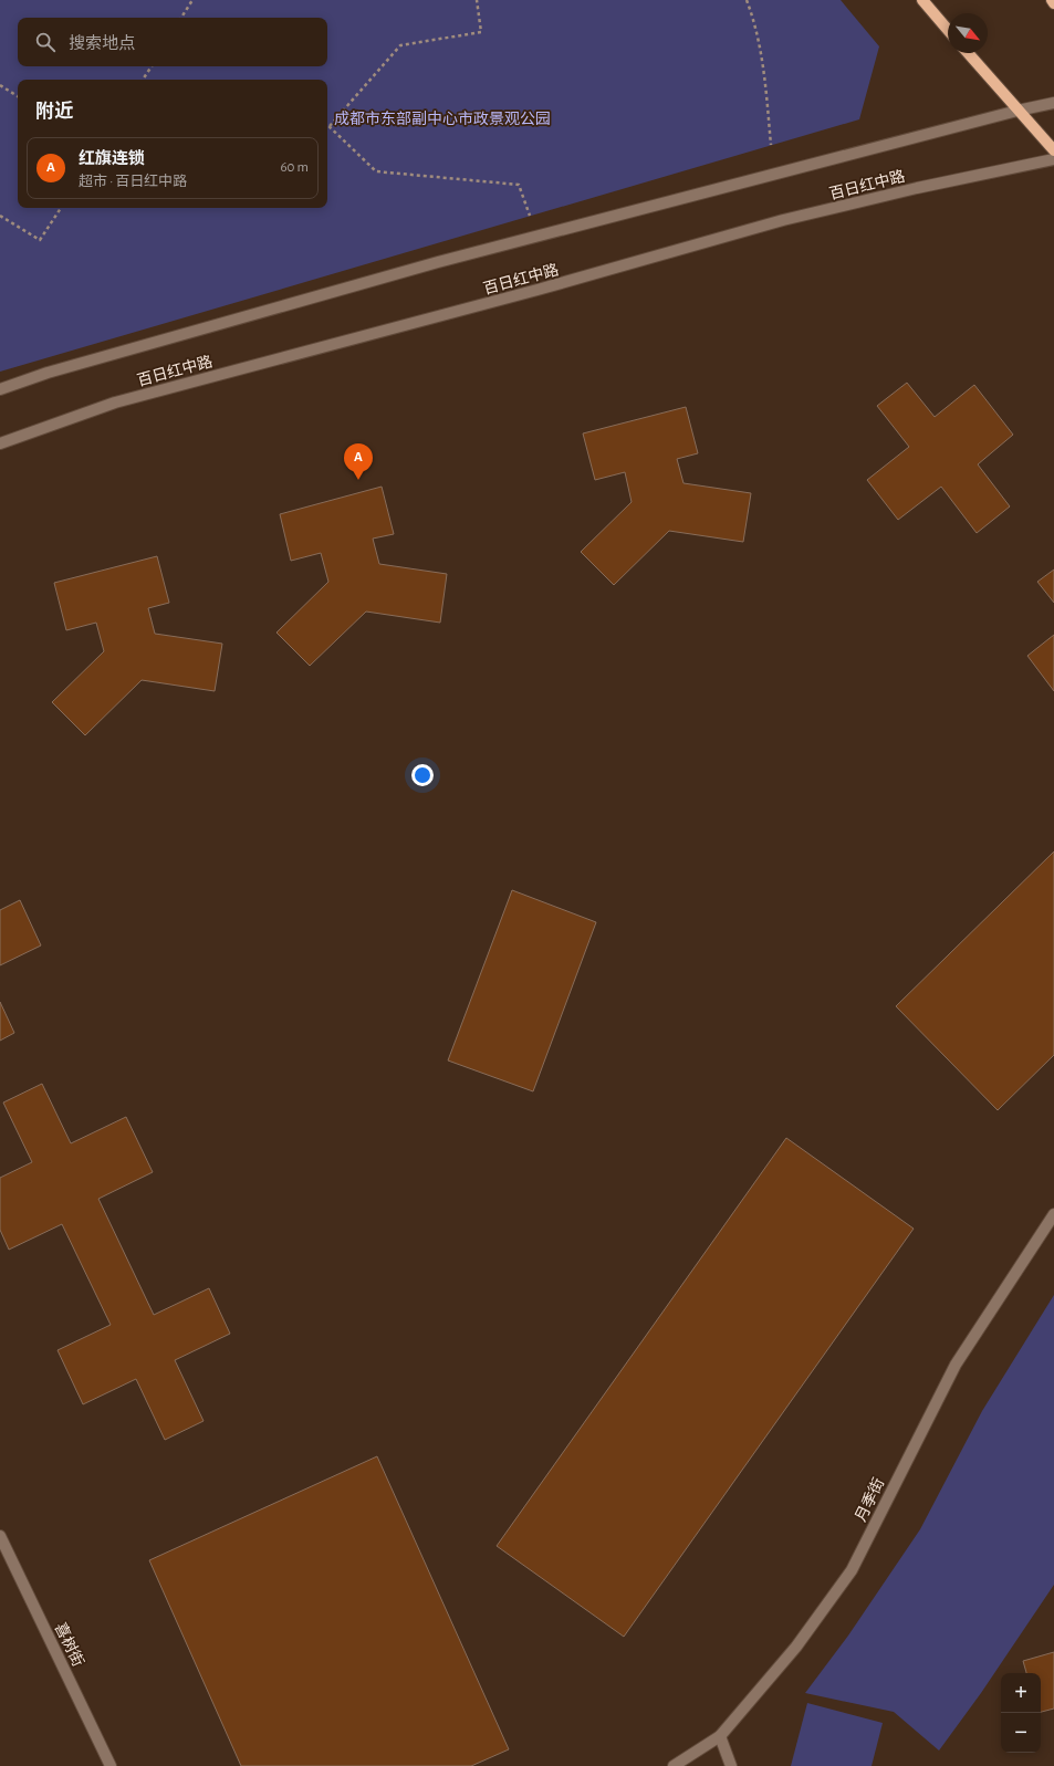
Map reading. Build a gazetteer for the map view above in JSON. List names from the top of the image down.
{
  "streets": {
    "street": ["百日红中路", "月季街", "喜树街"]
  },
  "parks": ["成都市东部副中心市政景观公园"],
  "north": "bottom right",
  "page": {
    "search": "搜索地点",
    "heading": "附近",
    "list": [
      {
        "mark": "A",
        "name": "红旗连锁",
        "note": "超市 · 百日红中路",
        "value": "60 m"
      }
    ],
    "pins": "A",
    "map_buttons": ["+", "−"]
  }
}
